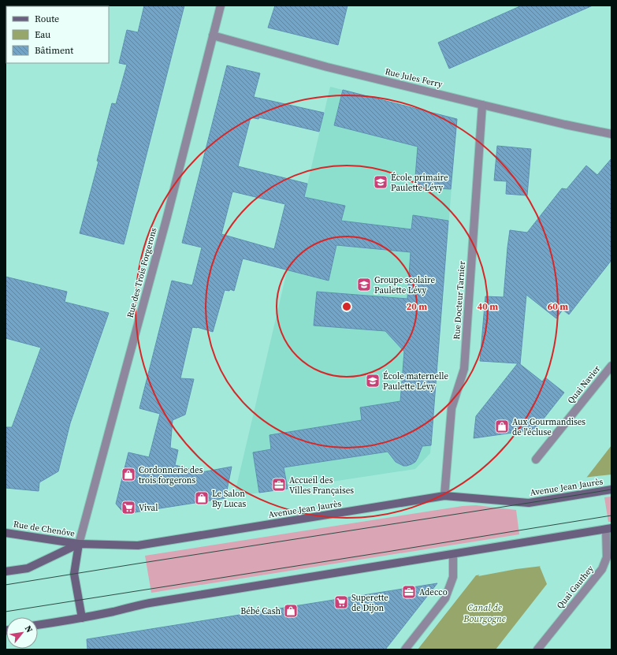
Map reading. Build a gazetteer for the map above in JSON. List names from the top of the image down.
{
  "streets": {
    "main road": ["Avenue Jean Jaurès", "Rue de Chenôve"],
    "street": [
      "Rue Jules Ferry",
      "Rue des Trois Forgerons",
      "Rue Docteur Tarnier",
      "Quai Navier",
      "Quai Gauthey"
    ]
  },
  "crossings": [
    ["Rue Jules Ferry", "Rue des Trois Forgerons"],
    ["Rue Jules Ferry", "Rue Docteur Tarnier"],
    ["Rue des Trois Forgerons", "Avenue Jean Jaurès"],
    ["Rue des Trois Forgerons", "Rue de Chenôve"],
    ["Rue Docteur Tarnier", "Avenue Jean Jaurès"],
    ["Avenue Jean Jaurès", "Rue de Chenôve"]
  ],
  "water": ["Canal de Bourgogne"],
  "places": {
    "school or university": ["École primaire Paulette Lévy", "Groupe scolaire Paulette Lévy", "École maternelle Paulette Lévy"],
    "shop": [
      "Aux Gourmandises de l'écluse",
      "Cordonnerie des trois forgerons",
      "Le Salon By Lucas",
      "Bébé Cash"
    ],
    "office": ["Accueil des Villes Françaises", "Adecco"],
    "supermarket": ["Vival", "Superette de Dijon"]
  },
  "legend": ["Route", "Eau", "Bâtiment"],
  "north": "top right",
  "rings": ["20 m", "40 m", "60 m"]
}
